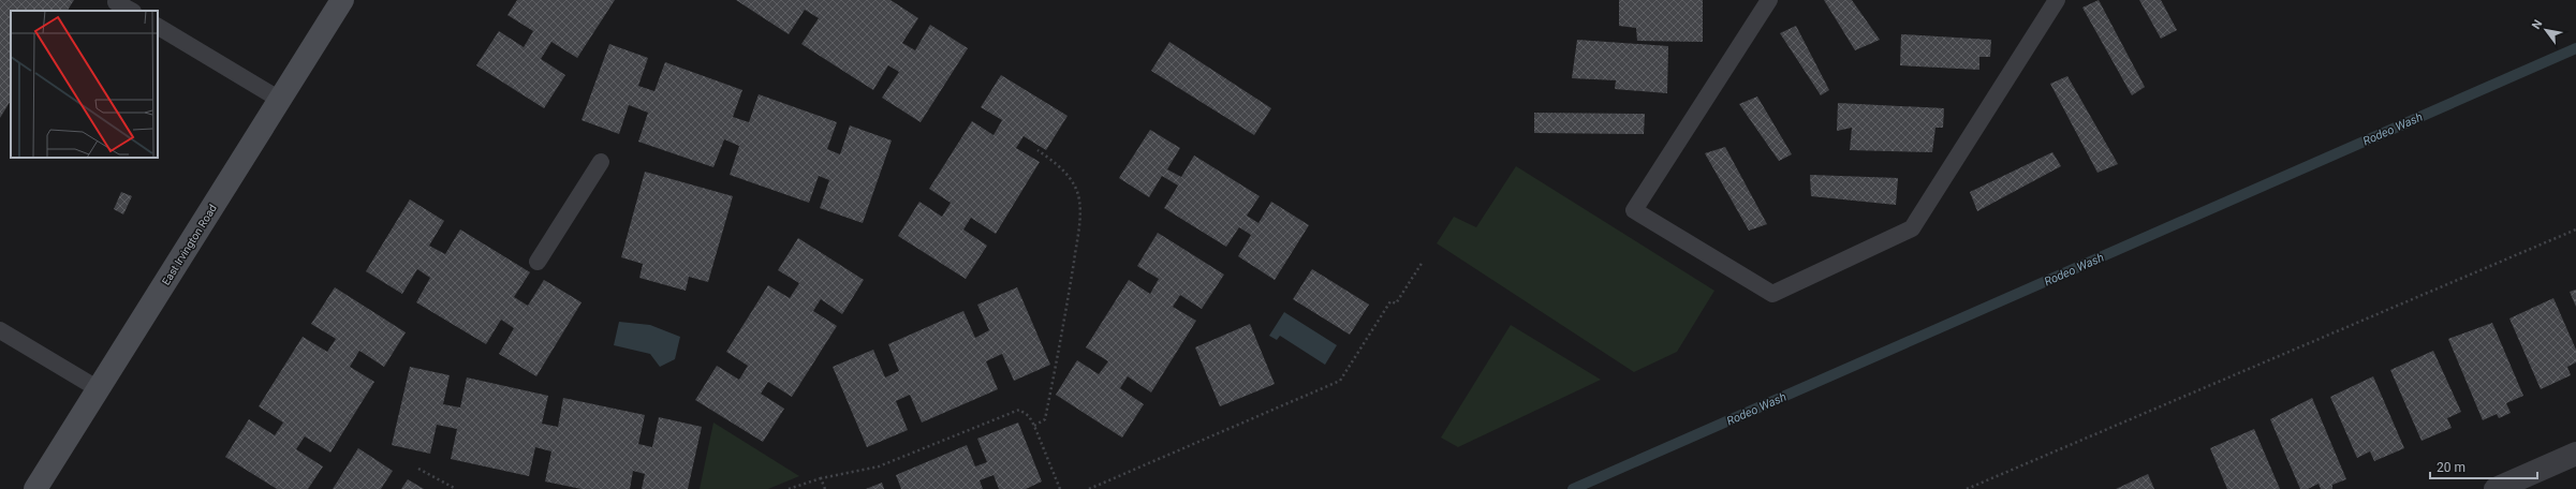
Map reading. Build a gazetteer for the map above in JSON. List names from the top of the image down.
{
  "streets": {
    "main road": ["East Irvington Road"]
  },
  "water": ["Rodeo Wash"],
  "scale_bar": "20 m",
  "north": "top left"
}
